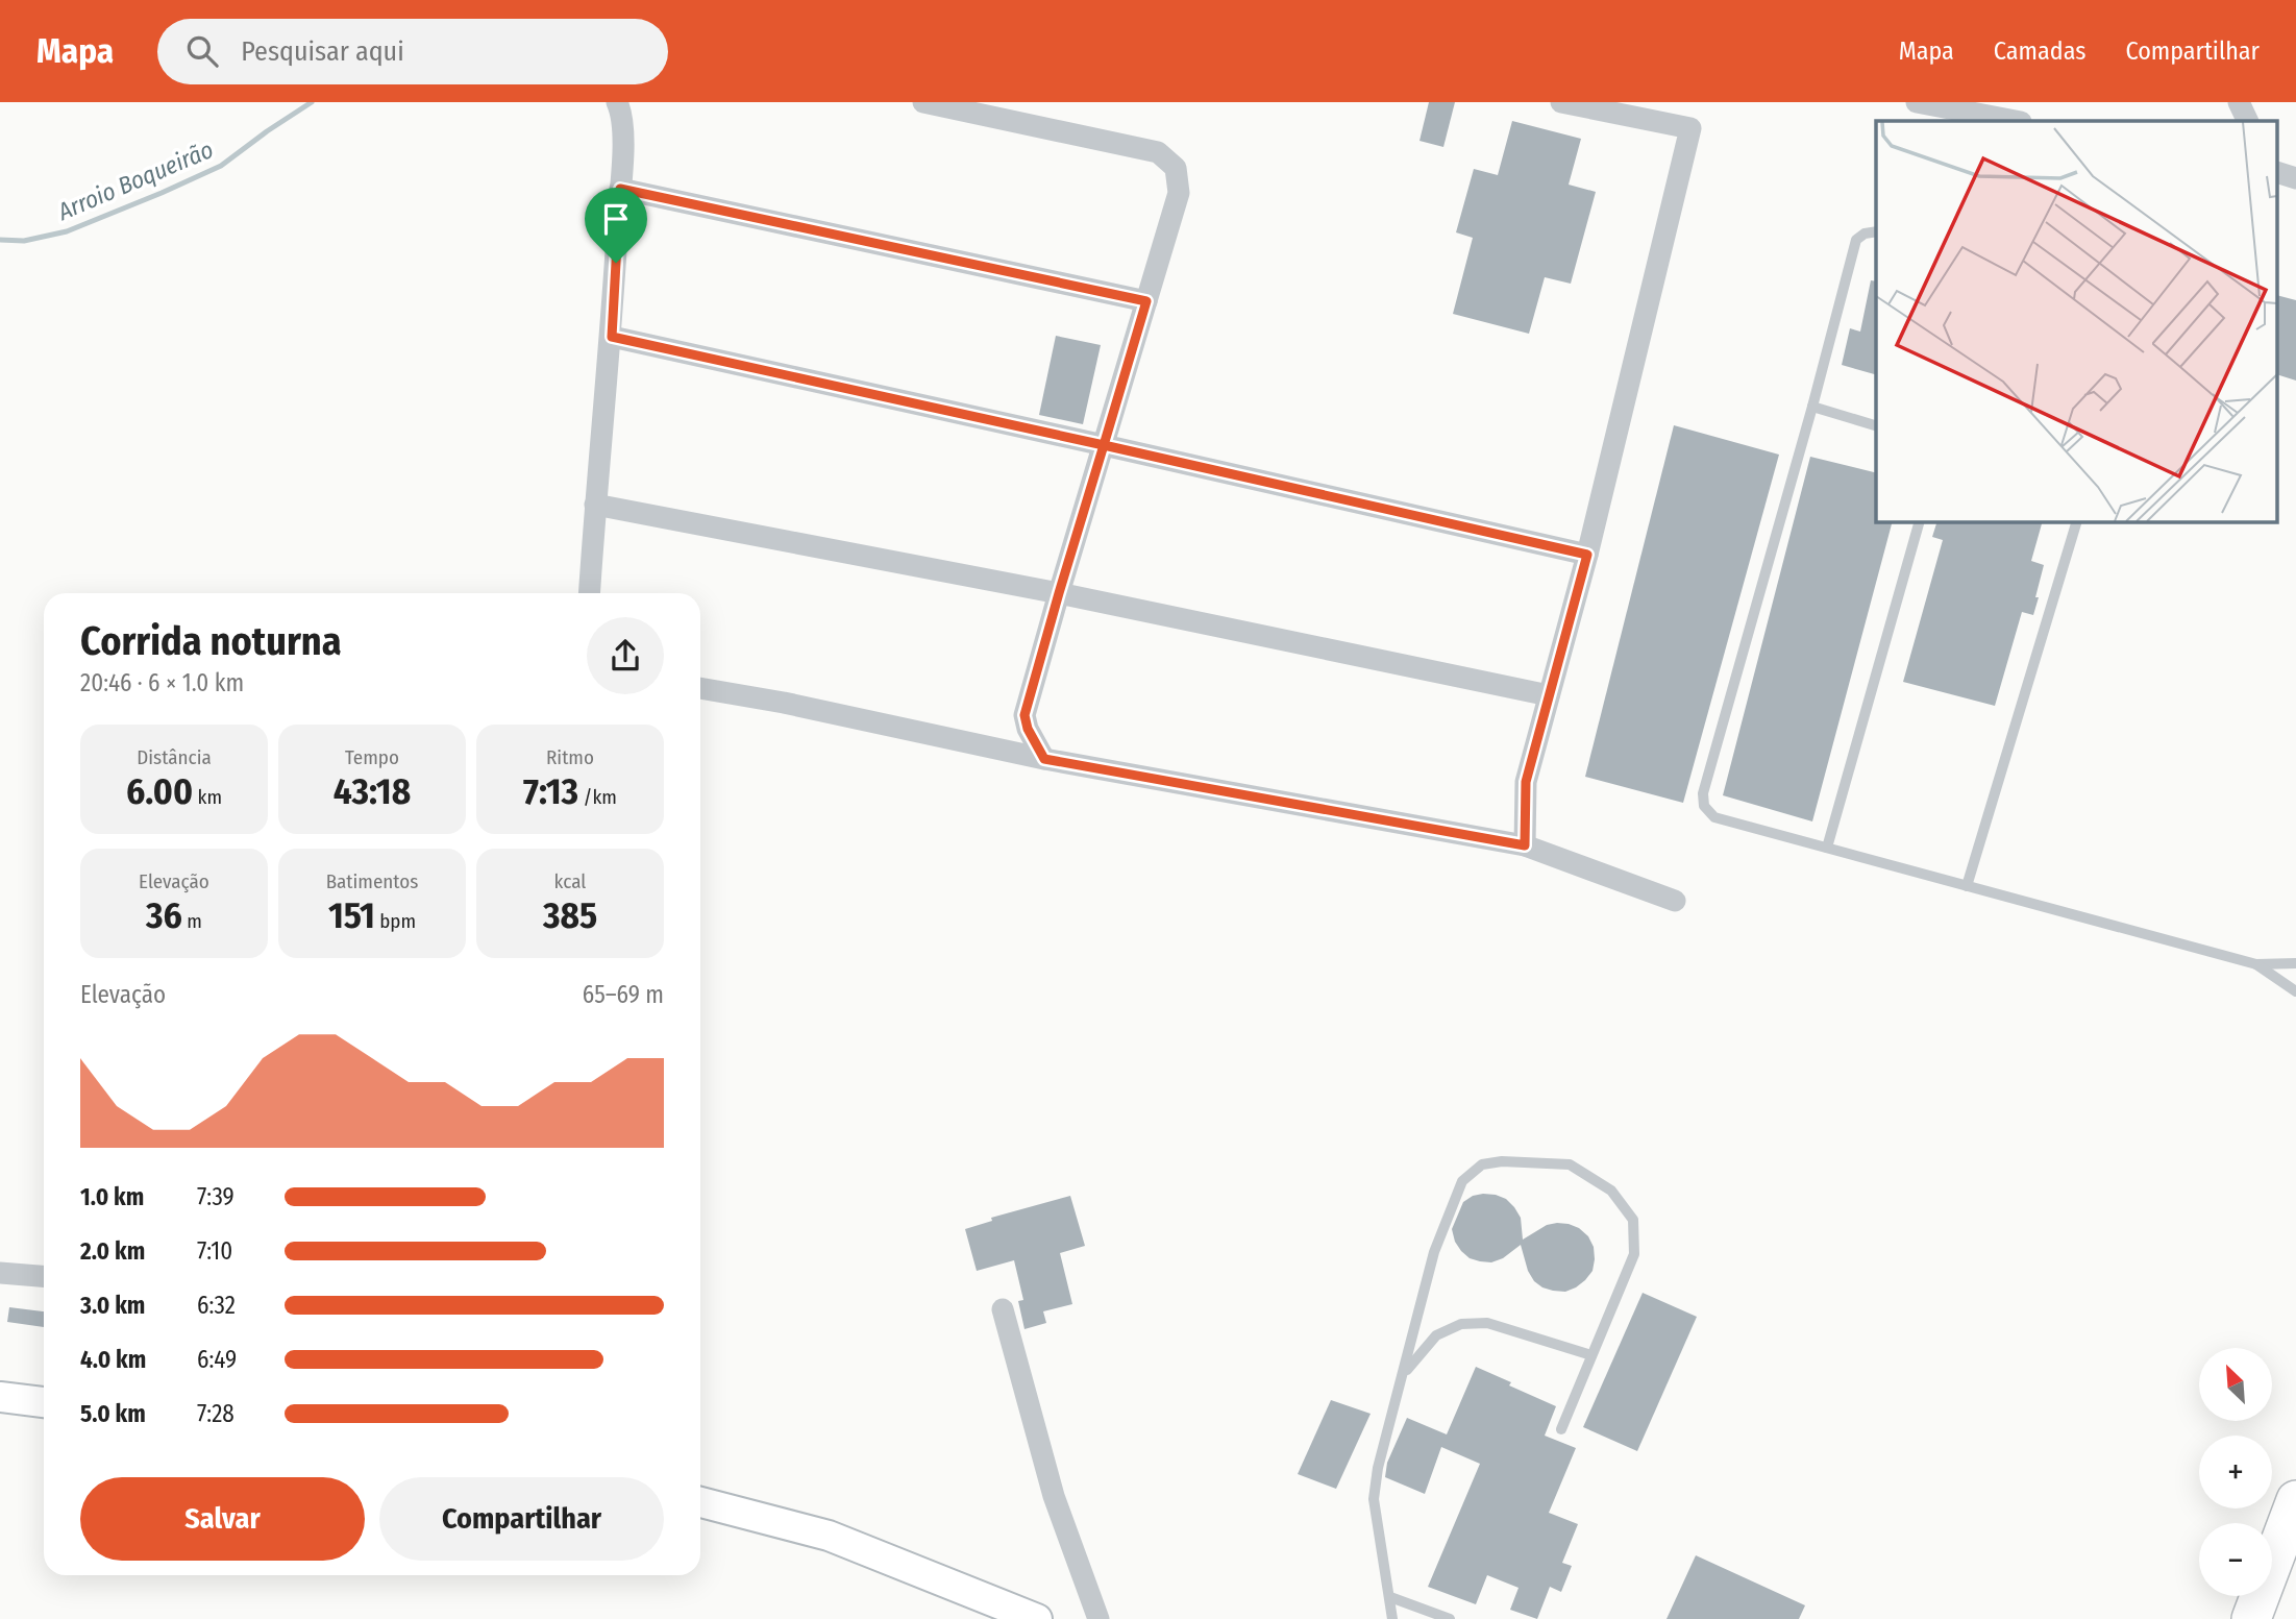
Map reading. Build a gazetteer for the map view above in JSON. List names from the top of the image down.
{
  "water": ["Arroio Boqueirão"],
  "north": "top left",
  "page": {
    "header": "Mapa",
    "search": "Pesquisar aqui",
    "nav": ["Mapa", "Camadas", "Compartilhar"],
    "heading": ["Corrida noturna", "20:46 · 6 × 1.0 km"],
    "stats": [
      ["Distância", "6.00 km"],
      ["Tempo", "43:18"],
      ["Ritmo", "7:13 /km"],
      ["Elevação", "36 m"],
      ["Batimentos", "151 bpm"],
      ["kcal", "385"]
    ],
    "chart": ["Elevação", "65–69 m"],
    "list": [
      {
        "name": "1.0 km",
        "note": "7:39"
      },
      {
        "name": "2.0 km",
        "note": "7:10"
      },
      {
        "name": "3.0 km",
        "note": "6:32"
      },
      {
        "name": "4.0 km",
        "note": "6:49"
      },
      {
        "name": "5.0 km",
        "note": "7:28"
      }
    ],
    "map_buttons": ["+", "−"],
    "buttons": ["Salvar", "Compartilhar"]
  }
}
